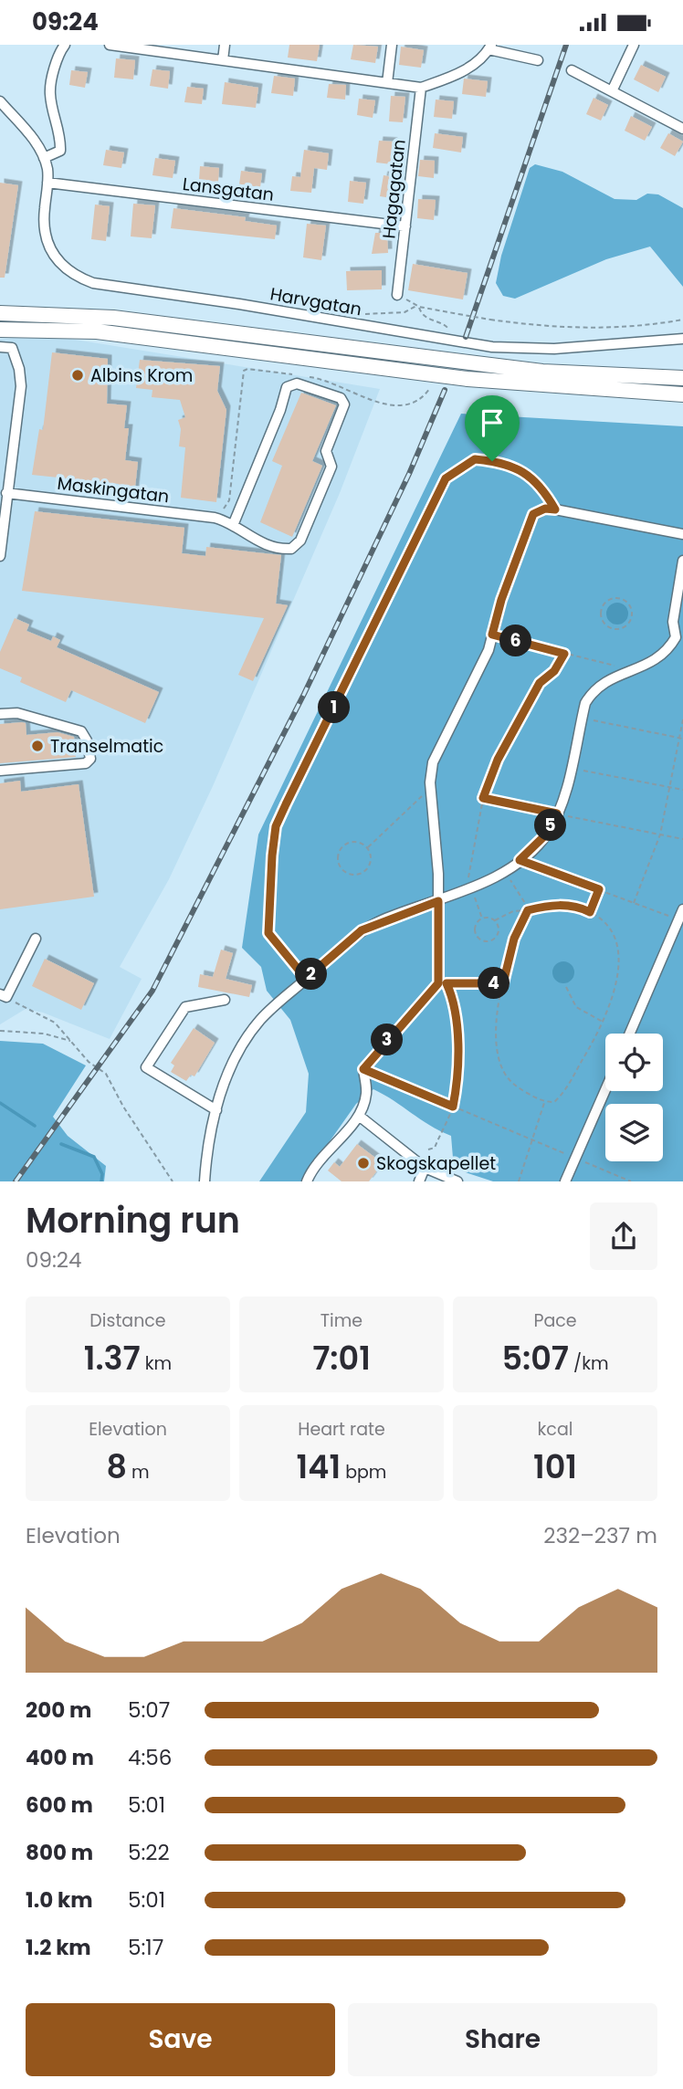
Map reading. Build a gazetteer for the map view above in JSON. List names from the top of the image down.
{
  "streets": {
    "street": [
      "Lansgatan",
      "Hagagatan",
      "Harvgatan",
      "Maskingatan"
    ]
  },
  "crossings": [
    ["Lansgatan", "Hagagatan"],
    ["Lansgatan", "Harvgatan"]
  ],
  "places": ["Albins Krom", "Transelmatic", "Skogskapellet"],
  "page": {
    "status": "09:24",
    "pins": [
      "6",
      "1",
      "5",
      "2",
      "4",
      "3"
    ],
    "heading": ["Morning run", "09:24"],
    "stats": [
      ["Distance", "1.37 km"],
      ["Time", "7:01"],
      ["Pace", "5:07 /km"],
      ["Elevation", "8 m"],
      ["Heart rate", "141 bpm"],
      ["kcal", "101"]
    ],
    "chart": ["Elevation", "232–237 m"],
    "list": [
      {
        "name": "200 m",
        "note": "5:07"
      },
      {
        "name": "400 m",
        "note": "4:56"
      },
      {
        "name": "600 m",
        "note": "5:01"
      },
      {
        "name": "800 m",
        "note": "5:22"
      },
      {
        "name": "1.0 km",
        "note": "5:01"
      },
      {
        "name": "1.2 km",
        "note": "5:17"
      }
    ],
    "buttons": ["Save", "Share"]
  }
}
